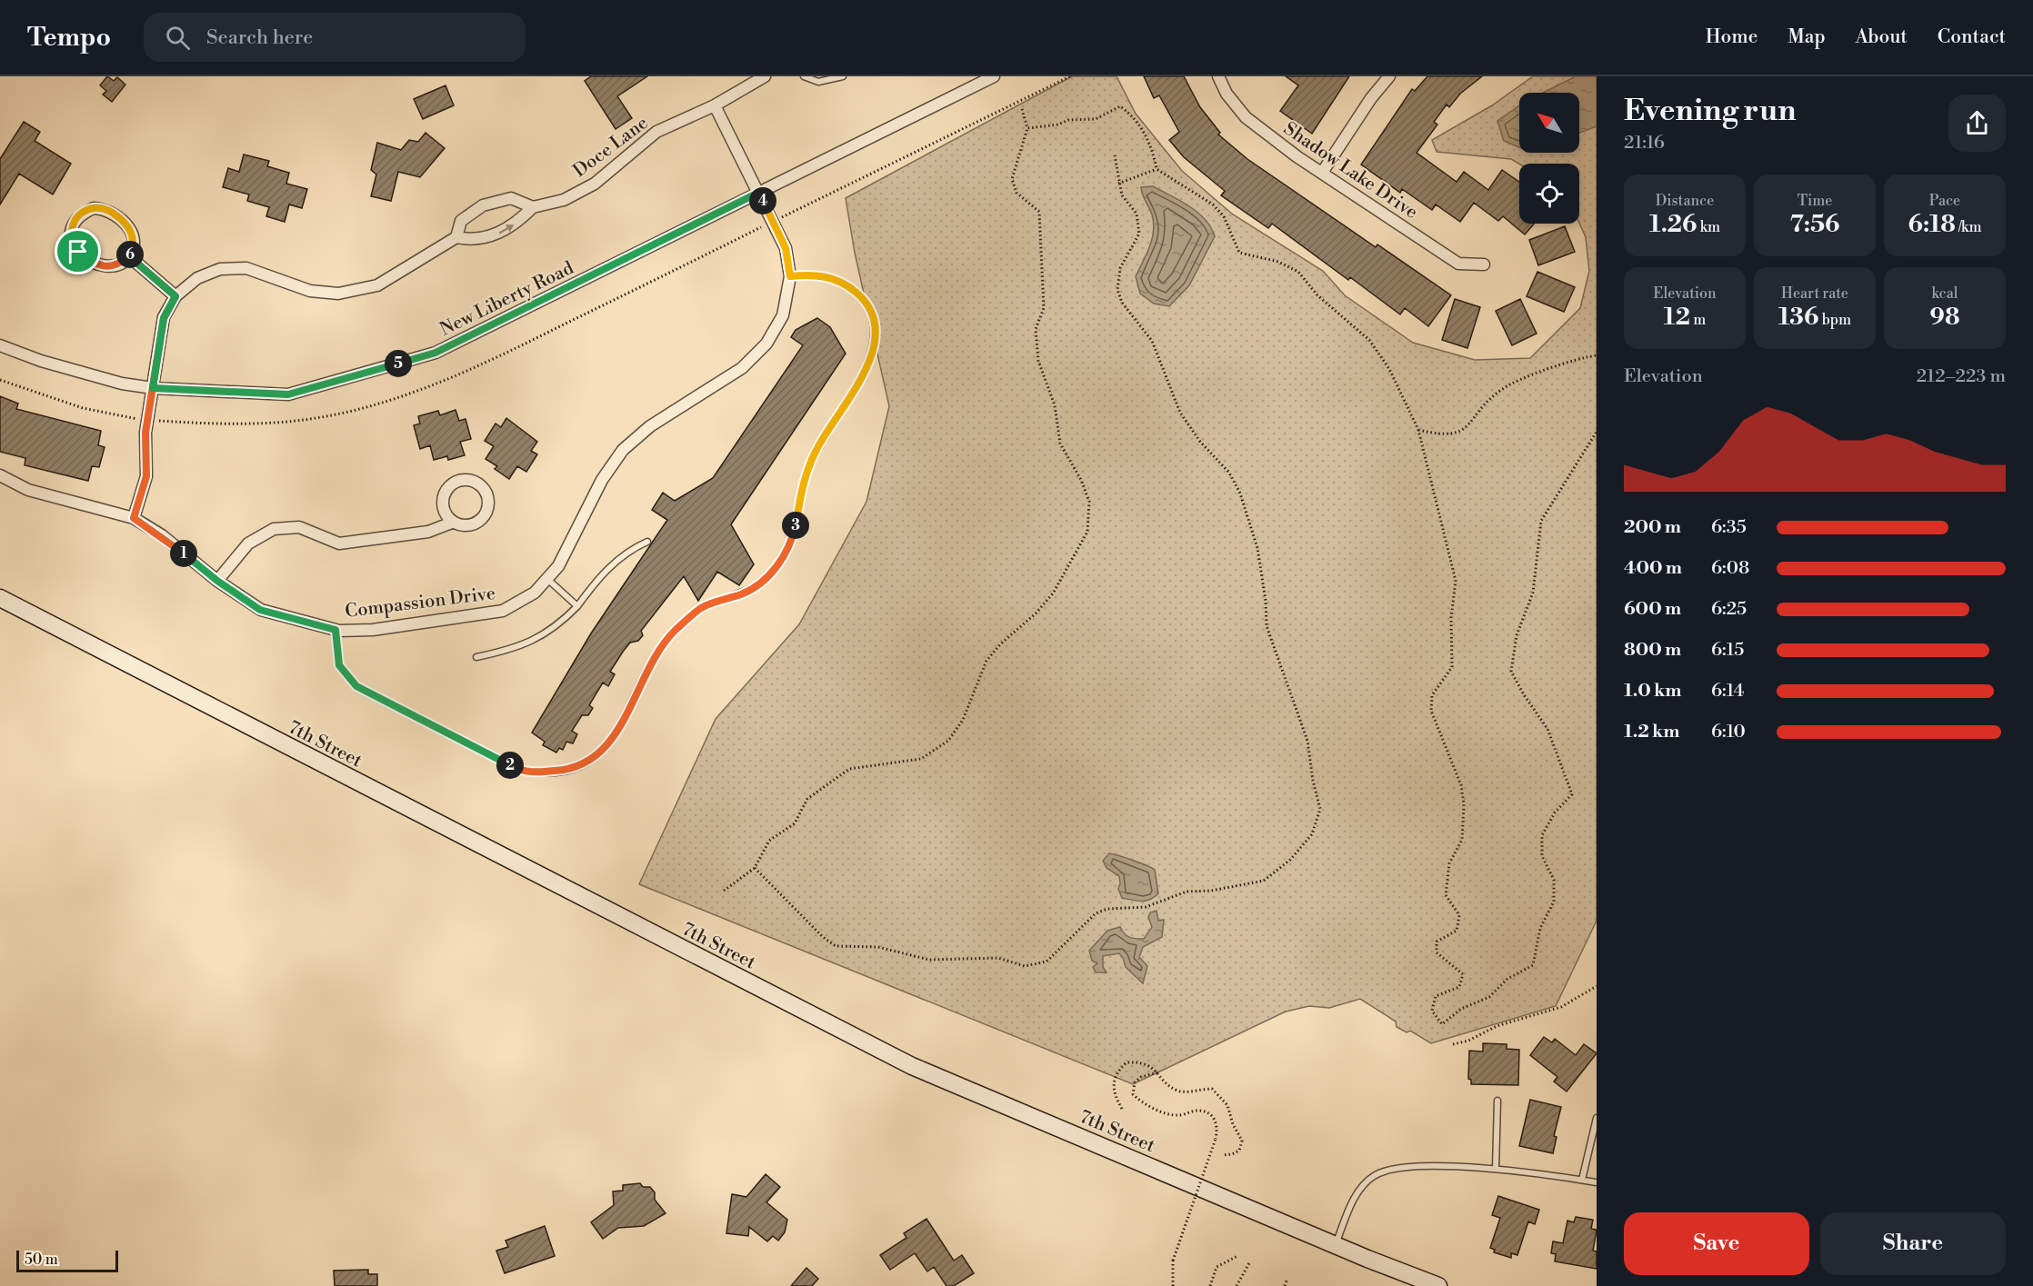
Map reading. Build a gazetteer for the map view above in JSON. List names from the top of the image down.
{
  "streets": {
    "street": [
      "Doce Lane",
      "Shadow Lake Drive",
      "New Liberty Road",
      "Compassion Drive",
      "7th Street"
    ]
  },
  "crossings": [
    ["Doce Lane", "Compassion Drive"],
    ["New Liberty Road", "Compassion Drive"]
  ],
  "scale_bar": "50 m",
  "north": "top left",
  "page": {
    "header": "Tempo",
    "search": "Search here",
    "nav": [
      "Home",
      "Map",
      "About",
      "Contact"
    ],
    "heading": ["Evening run", "21:16"],
    "stats": [
      ["Distance", "1.26 km"],
      ["Time", "7:56"],
      ["Pace", "6:18 /km"],
      ["Elevation", "12 m"],
      ["Heart rate", "136 bpm"],
      ["kcal", "98"]
    ],
    "pins": [
      "4",
      "6",
      "5",
      "3",
      "1",
      "2"
    ],
    "chart": ["Elevation", "212–223 m"],
    "list": [
      {
        "name": "200 m",
        "note": "6:35"
      },
      {
        "name": "400 m",
        "note": "6:08"
      },
      {
        "name": "600 m",
        "note": "6:25"
      },
      {
        "name": "800 m",
        "note": "6:15"
      },
      {
        "name": "1.0 km",
        "note": "6:14"
      },
      {
        "name": "1.2 km",
        "note": "6:10"
      }
    ],
    "buttons": ["Save", "Share"],
    "scale": "50 m"
  }
}
